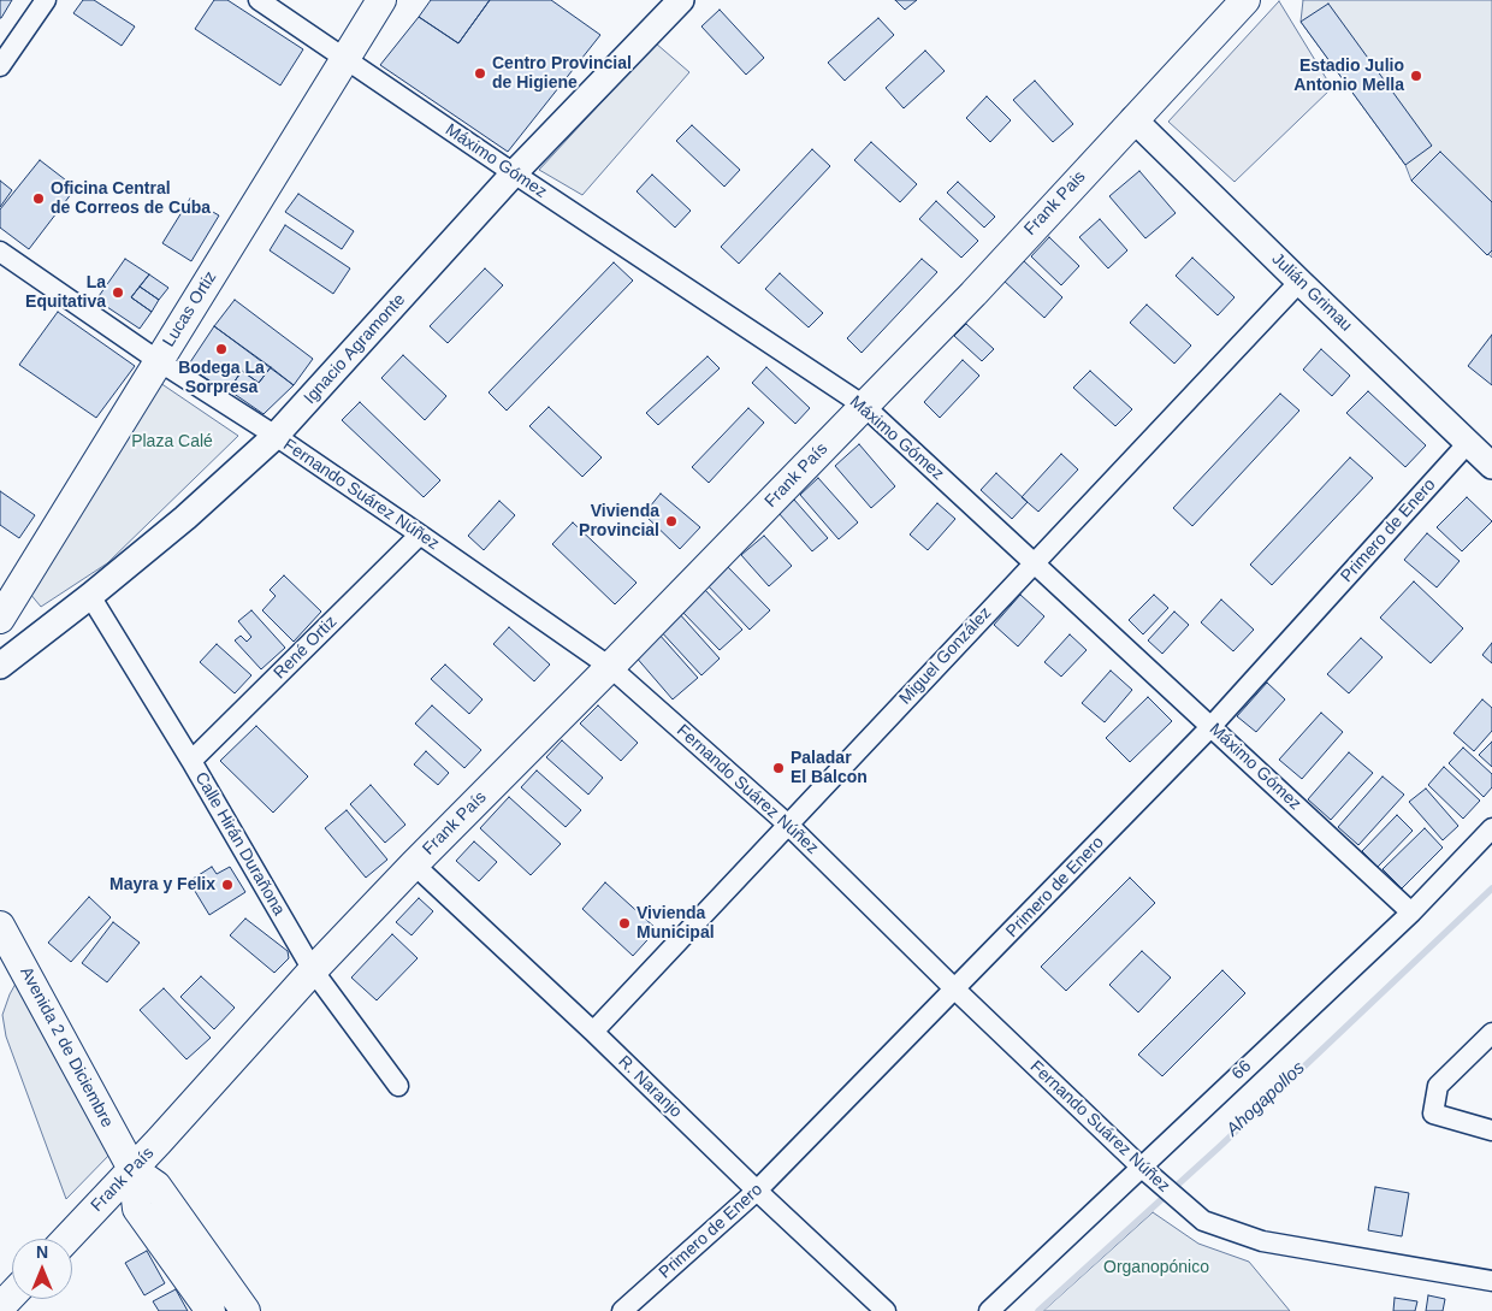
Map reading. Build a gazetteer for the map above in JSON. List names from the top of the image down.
{
  "streets": {
    "main road": [
      "Frank Pais",
      "Lucas Ortiz",
      "Frank País",
      "Avenida 2 de Diciembre"
    ],
    "street": [
      "Máximo Gómez",
      "Julián Grimau",
      "Ignacio Agramonte",
      "Fernando Suárez Núñez",
      "Primero de Enero",
      "René Ortiz",
      "Miguel González",
      "Calle Hirán Durañona",
      "66",
      "R. Naranjo"
    ]
  },
  "crossings": [
    ["Máximo Gómez", "Frank Pais"],
    ["Máximo Gómez", "Lucas Ortiz"],
    ["Máximo Gómez", "Ignacio Agramonte"],
    ["Máximo Gómez", "Frank País"],
    ["Máximo Gómez", "Primero de Enero"],
    ["Máximo Gómez", "Miguel González"],
    ["Máximo Gómez", "66"],
    ["Frank Pais", "Julián Grimau"],
    ["Frank Pais", "Frank País"],
    ["Julián Grimau", "Primero de Enero"],
    ["Julián Grimau", "Miguel González"],
    ["Lucas Ortiz", "Fernando Suárez Núñez"],
    ["Ignacio Agramonte", "Fernando Suárez Núñez"],
    ["Ignacio Agramonte", "Calle Hirán Durañona"],
    ["Frank País", "Fernando Suárez Núñez"],
    ["Frank País", "Calle Hirán Durañona"],
    ["Frank País", "Avenida 2 de Diciembre"],
    ["Frank País", "R. Naranjo"],
    ["Fernando Suárez Núñez", "Primero de Enero"],
    ["Fernando Suárez Núñez", "René Ortiz"],
    ["Fernando Suárez Núñez", "Miguel González"],
    ["Fernando Suárez Núñez", "66"],
    ["Primero de Enero", "R. Naranjo"],
    ["René Ortiz", "Calle Hirán Durañona"],
    ["Miguel González", "R. Naranjo"]
  ],
  "water": ["Ahogapollos"],
  "parks": ["Plaza Calé", "Organopónico"],
  "places": [
    "Centro Provincial de Higiene",
    "Estadio Julio Antonio Mella",
    "Oficina Central de Correos de Cuba",
    "La Equitativa",
    "Bodega La Sorpresa",
    "Vivienda Provincial",
    "Paladar El Balcon",
    "Mayra y Felix",
    "Vivienda Municipal"
  ],
  "north": "top"
}
